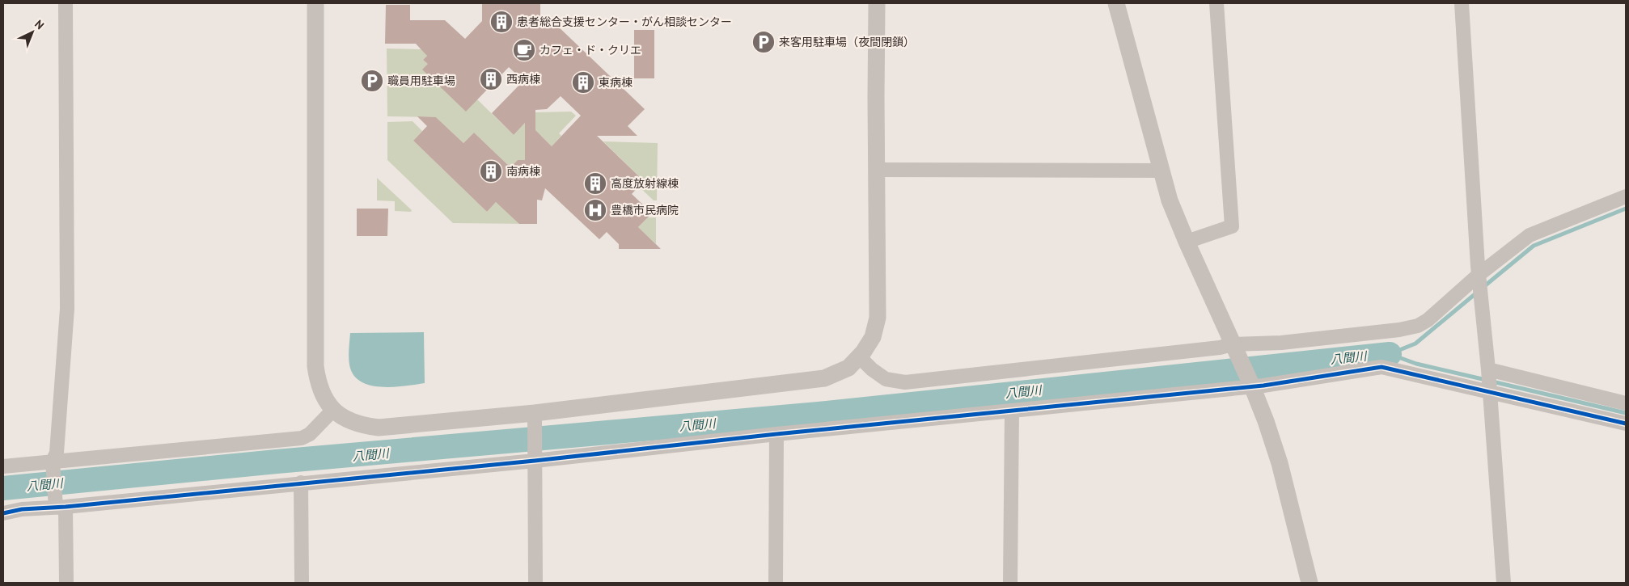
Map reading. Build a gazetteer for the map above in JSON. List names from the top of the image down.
{
  "water": ["八間川"],
  "places": {
    "building": [
      "患者総合支援センター・がん相談センター",
      "西病棟",
      "東病棟",
      "南病棟",
      "高度放射線棟"
    ],
    "parking": ["来客用駐車場（夜間閉鎖）", "職員用駐車場"],
    "cafe": ["カフェ・ド・クリエ"],
    "hospital": ["豊橋市民病院"]
  },
  "north": "top right"
}
